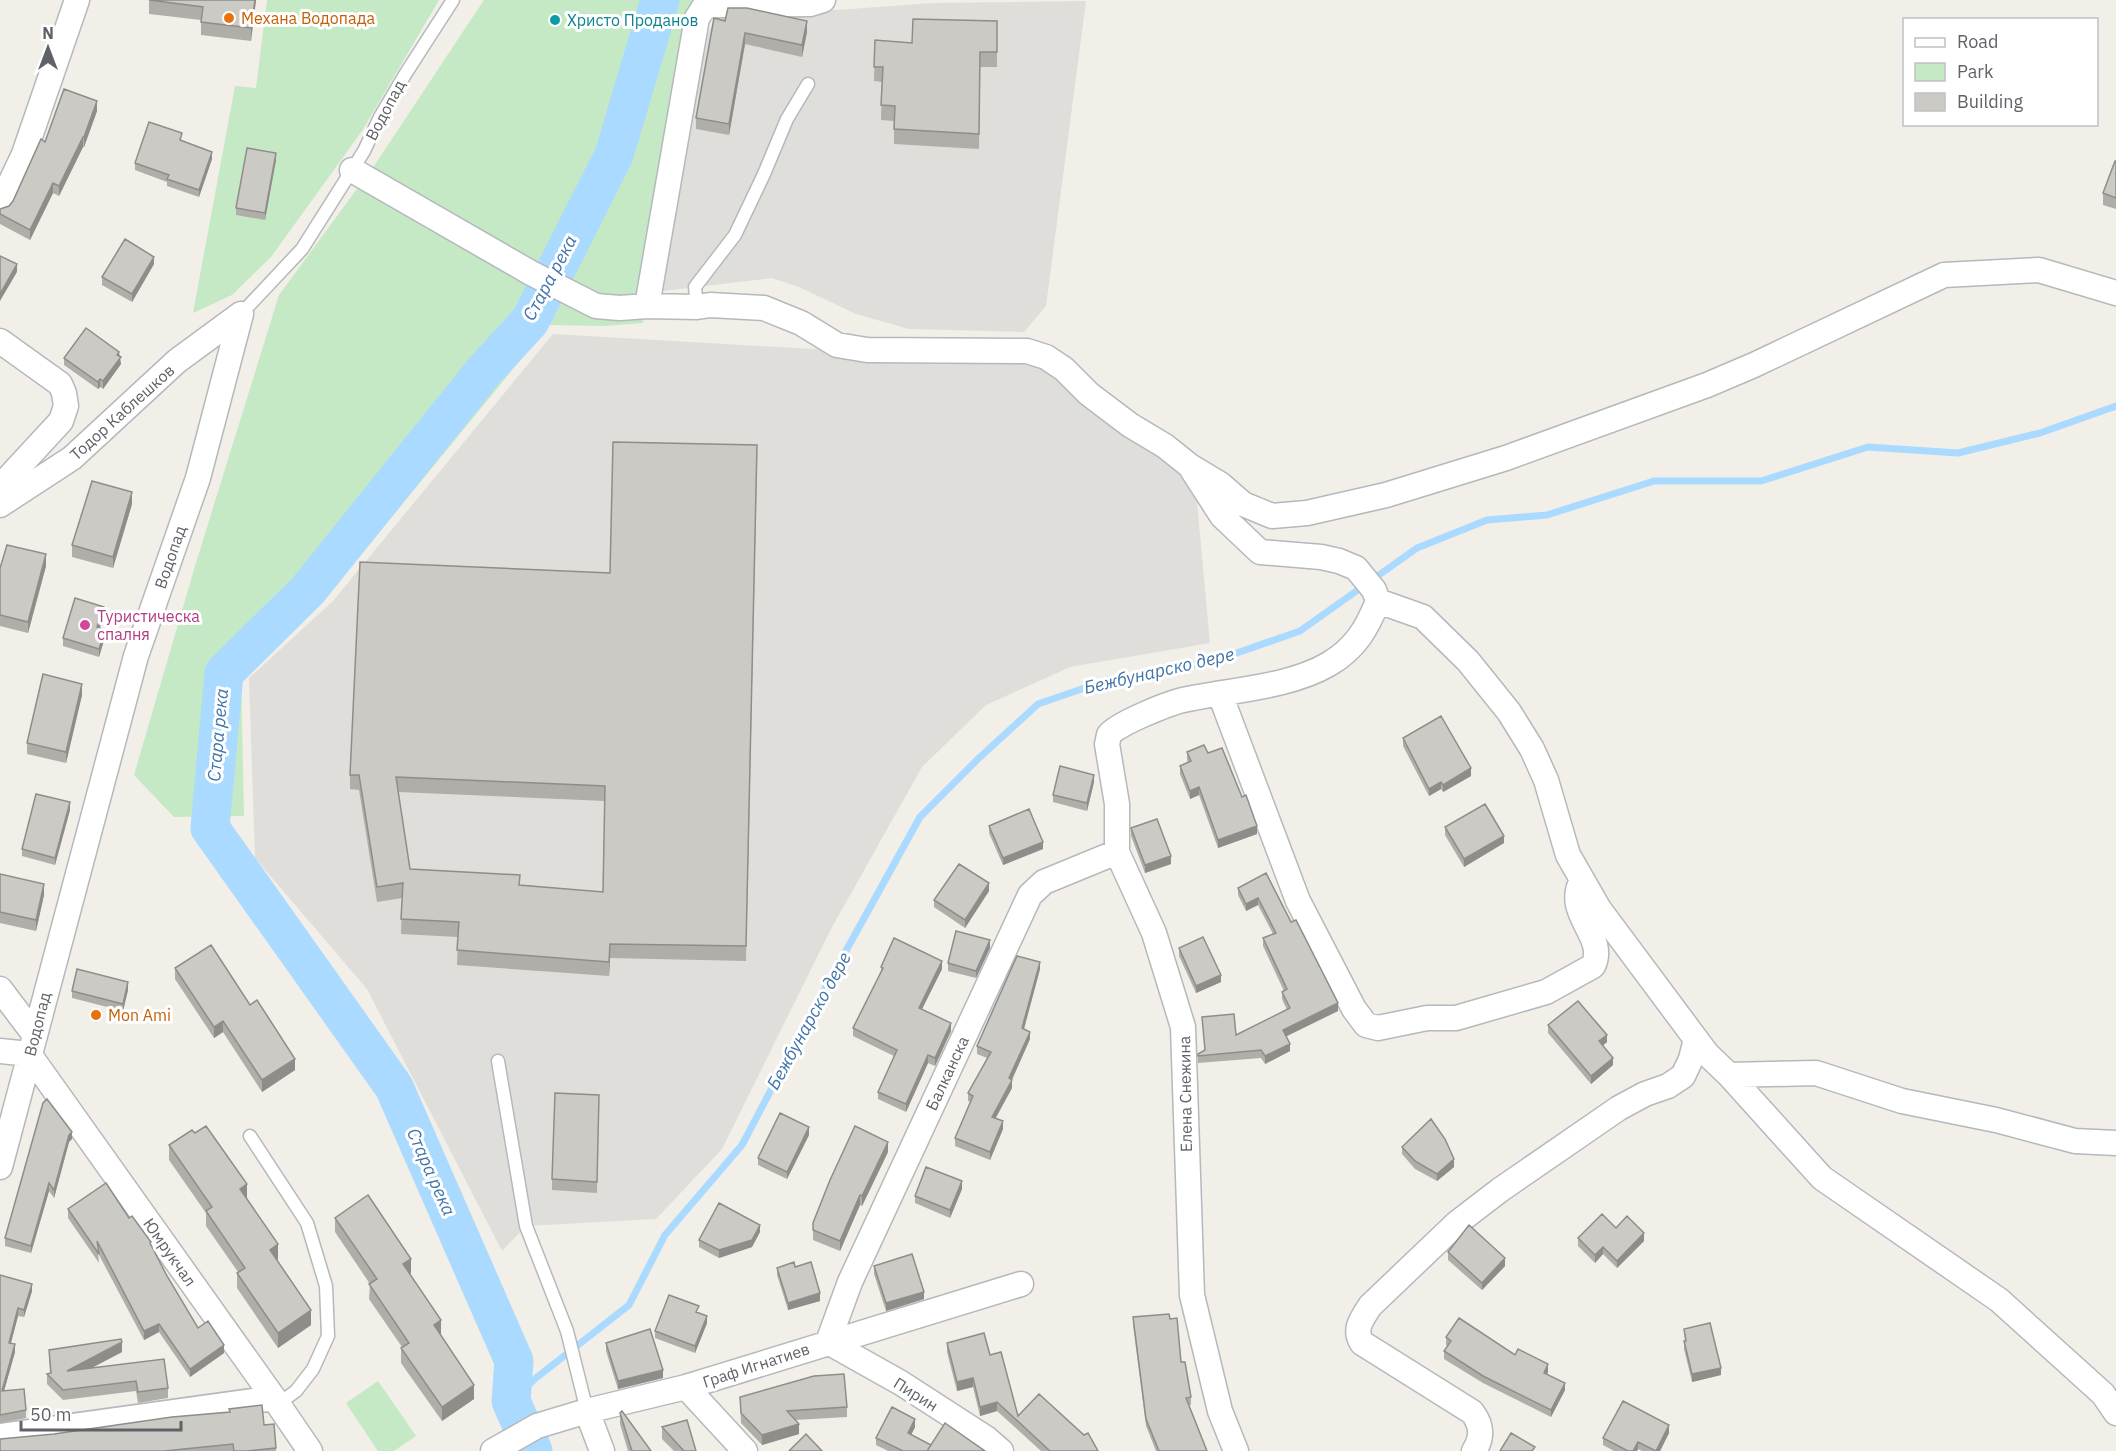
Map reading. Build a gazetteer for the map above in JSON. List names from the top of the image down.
{
  "streets": {
    "street": [
      "Водопад",
      "Тодор Каблешков",
      "Балканска",
      "Елена Снежина",
      "Юмрукчал",
      "Граф Игнатиев",
      "Пирин"
    ]
  },
  "crossings": [
    ["Водопад", "Тодор Каблешков"],
    ["Водопад", "Юмрукчал"],
    ["Балканска", "Елена Снежина"],
    ["Балканска", "Граф Игнатиев"],
    ["Балканска", "Пирин"],
    ["Граф Игнатиев", "Пирин"]
  ],
  "water": ["Стара река", "Бежбунарско дере"],
  "places": [
    "Механа Водопада",
    "Христо Проданов",
    "Туристическа спалня",
    "Mon Ami"
  ],
  "legend": ["Road", "Park", "Building"],
  "scale_bar": "50 m",
  "north": "top"
}
